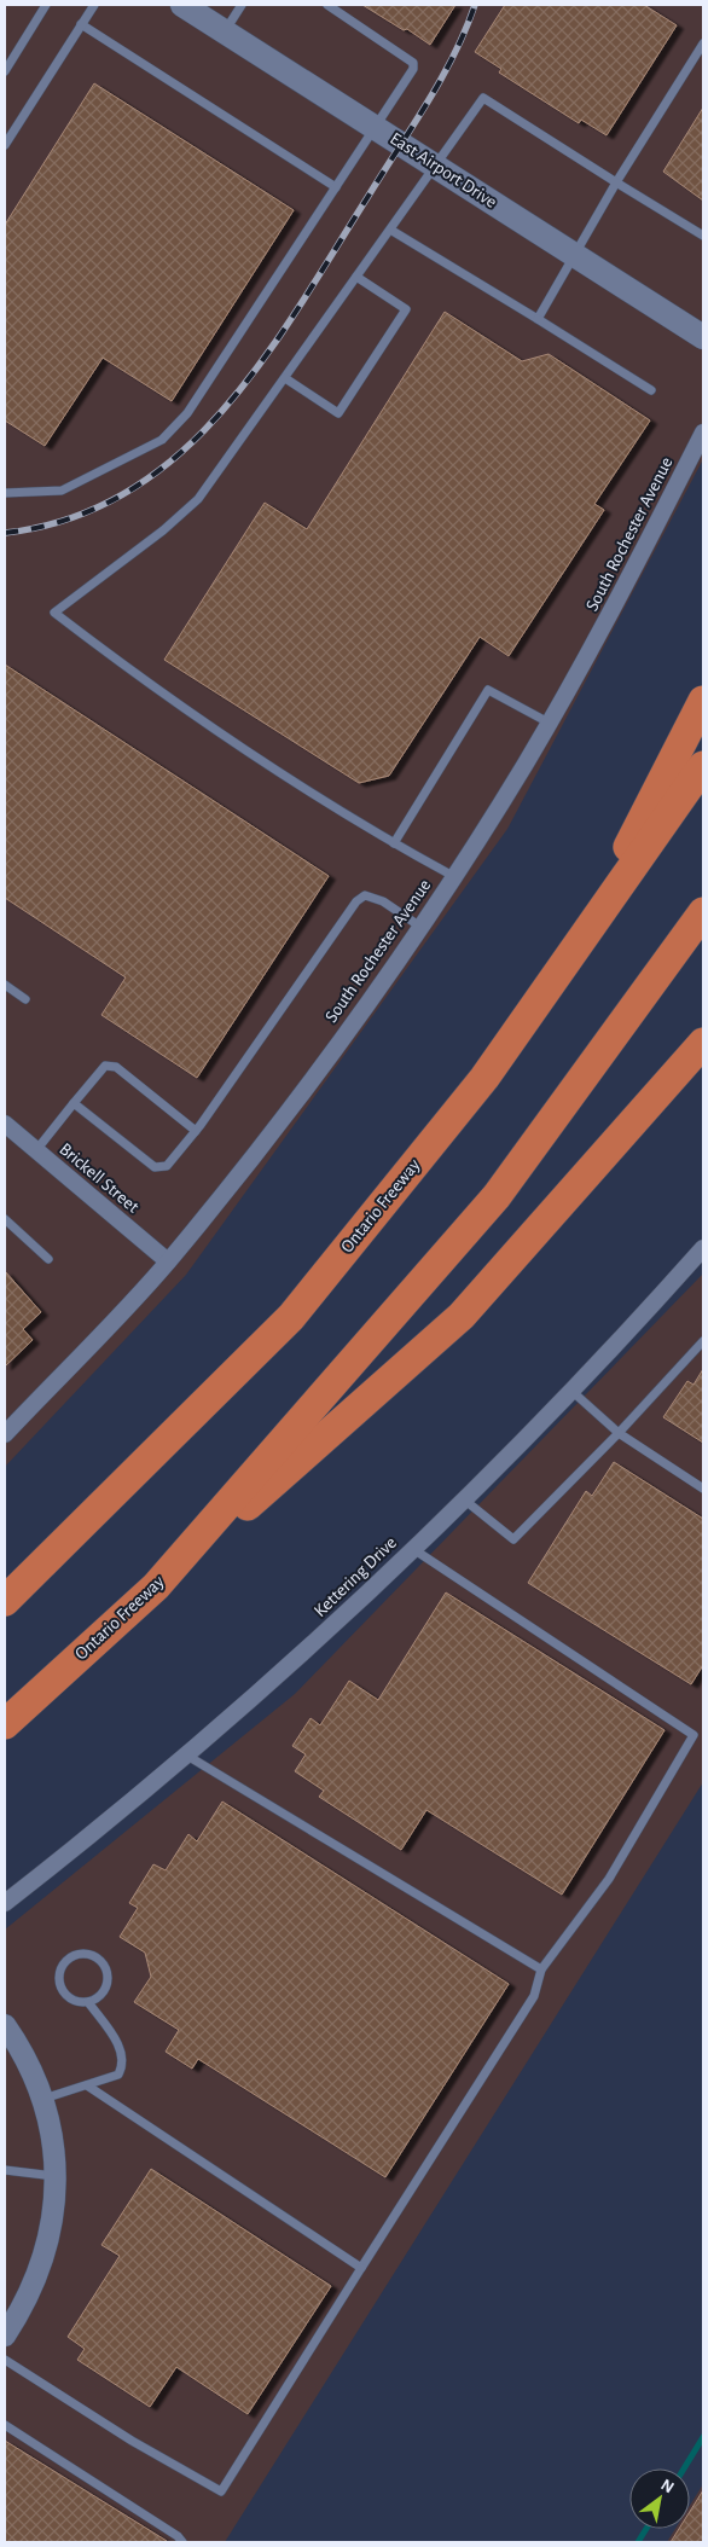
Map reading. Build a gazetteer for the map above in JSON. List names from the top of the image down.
{
  "streets": {
    "highway": ["Ontario Freeway"],
    "main road": ["East Airport Drive"],
    "street": ["South Rochester Avenue", "Brickell Street", "Kettering Drive"]
  },
  "crossings": [
    ["South Rochester Avenue", "Brickell Street"]
  ],
  "north": "top right"
}
